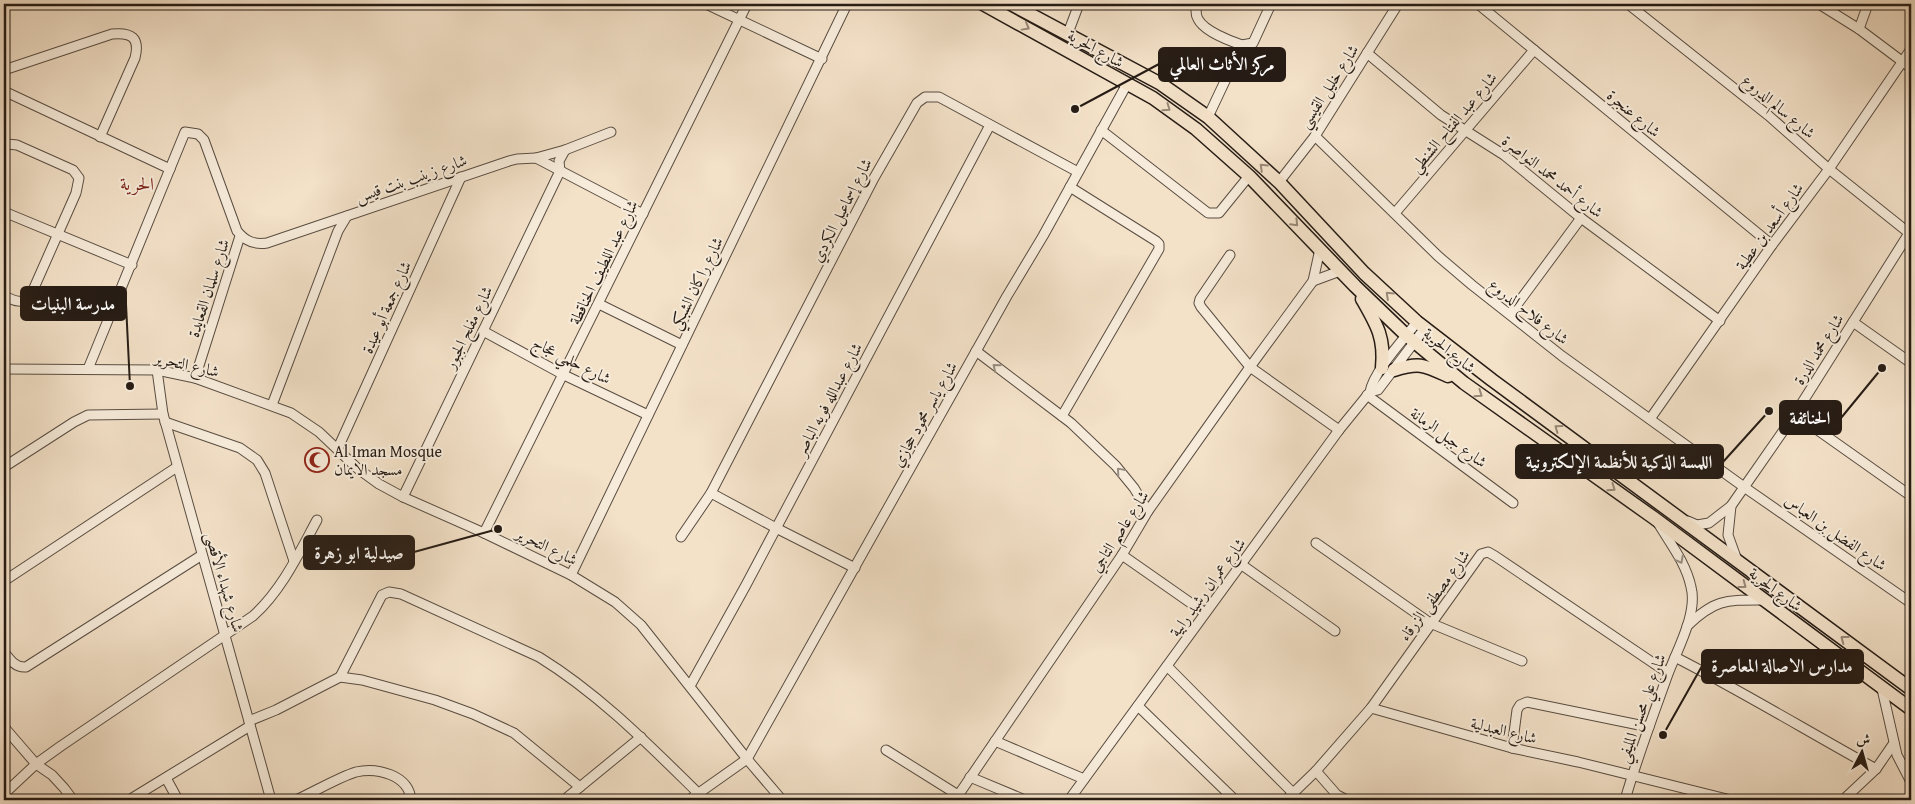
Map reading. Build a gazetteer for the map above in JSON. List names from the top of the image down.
{
  "streets": {
    "highway": ["شارع الحرية"],
    "street": [
      "شارع خليل القيسي",
      "شارع سالم الدروع",
      "شارع عنجرة",
      "شارع عبد الفتاح الشنطي",
      "شارع أحمد محمد النواصرة",
      "شارع زينب بنت قيس",
      "شارع إسماعيل الكردي",
      "شارع أسعد بن عطية",
      "شارع عبد اللطيف الحناقطة",
      "شارع راكان الشبكي",
      "شارع سلمان القعايدة",
      "شارع جمعة أبو عيدة",
      "شارع فلاح الدروع",
      "شارع مفلح الجبور",
      "شارع محمد الدرة",
      "شارع حلمي عجاج",
      "شارع التحرير",
      "شارع عبدالله فويه الباصر",
      "شارع ياسر محمود حجازي",
      "شارع جبل الرمانة",
      "شارع عاصم التاجي",
      "شارع الفضل بن العباس",
      "شارع شهداء الأقصى",
      "شارع عمران رشيد رابية",
      "شارع مصطفى الزرقاء",
      "شارع علي محسن المليفي",
      "شارع العبدلية"
    ]
  },
  "crossings": [
    ["شارع الحرية", "شارع خليل القيسي"],
    ["شارع الحرية", "شارع محمد الدرة"],
    ["شارع الحرية", "شارع ياسر محمود حجازي"],
    ["شارع الحرية", "شارع عاصم التاجي"],
    ["شارع الحرية", "شارع عمران رشيد رابية"],
    ["شارع الحرية", "شارع علي محسن المليفي"],
    ["شارع خليل القيسي", "شارع أحمد محمد النواصرة"],
    ["شارع خليل القيسي", "شارع فلاح الدروع"],
    ["شارع سالم الدروع", "شارع أسعد بن عطية"],
    ["شارع سالم الدروع", "شارع محمد الدرة"],
    ["شارع عنجرة", "شارع عبد الفتاح الشنطي"],
    ["شارع عنجرة", "شارع أسعد بن عطية"],
    ["شارع عبد الفتاح الشنطي", "شارع أحمد محمد النواصرة"],
    ["شارع عبد الفتاح الشنطي", "شارع فلاح الدروع"],
    ["شارع أحمد محمد النواصرة", "شارع أسعد بن عطية"],
    ["شارع زينب بنت قيس", "شارع سلمان القعايدة"],
    ["شارع زينب بنت قيس", "شارع جمعة أبو عيدة"],
    ["شارع زينب بنت قيس", "شارع مفلح الجبور"],
    ["شارع زينب بنت قيس", "شارع التحرير"],
    ["شارع إسماعيل الكردي", "شارع عبدالله فويه الباصر"],
    ["شارع إسماعيل الكردي", "شارع ياسر محمود حجازي"],
    ["شارع أسعد بن عطية", "شارع فلاح الدروع"],
    ["شارع عبد اللطيف الحناقطة", "شارع حلمي عجاج"],
    ["شارع عبد اللطيف الحناقطة", "شارع التحرير"],
    ["شارع راكان الشبكي", "شارع حلمي عجاج"],
    ["شارع راكان الشبكي", "شارع التحرير"],
    ["شارع سلمان القعايدة", "شارع التحرير"],
    ["شارع جمعة أبو عيدة", "شارع التحرير"],
    ["شارع فلاح الدروع", "شارع محمد الدرة"],
    ["شارع فلاح الدروع", "شارع الفضل بن العباس"],
    ["شارع مفلح الجبور", "شارع حلمي عجاج"],
    ["شارع مفلح الجبور", "شارع التحرير"],
    ["شارع محمد الدرة", "شارع الفضل بن العباس"],
    ["شارع التحرير", "شارع عبدالله فويه الباصر"],
    ["شارع التحرير", "شارع ياسر محمود حجازي"],
    ["شارع التحرير", "شارع شهداء الأقصى"],
    ["شارع جبل الرمانة", "شارع عمران رشيد رابية"],
    ["شارع مصطفى الزرقاء", "شارع علي محسن المليفي"],
    ["شارع مصطفى الزرقاء", "شارع العبدلية"],
    ["شارع علي محسن المليفي", "شارع العبدلية"]
  ],
  "districts": ["الحرية"],
  "places": {
    "other": [
      "مركز الأثاث العالمي",
      "الحنائفة",
      "مدرسة البنيات",
      "اللمسة الذكية للأنظمة الإلكترونية",
      "صيدلية ابو زهرة",
      "مدارس الاصالة المعاصرة"
    ],
    "mosque": ["Al Iman Mosque مسجد الايمان"]
  },
  "north": "top"
}
